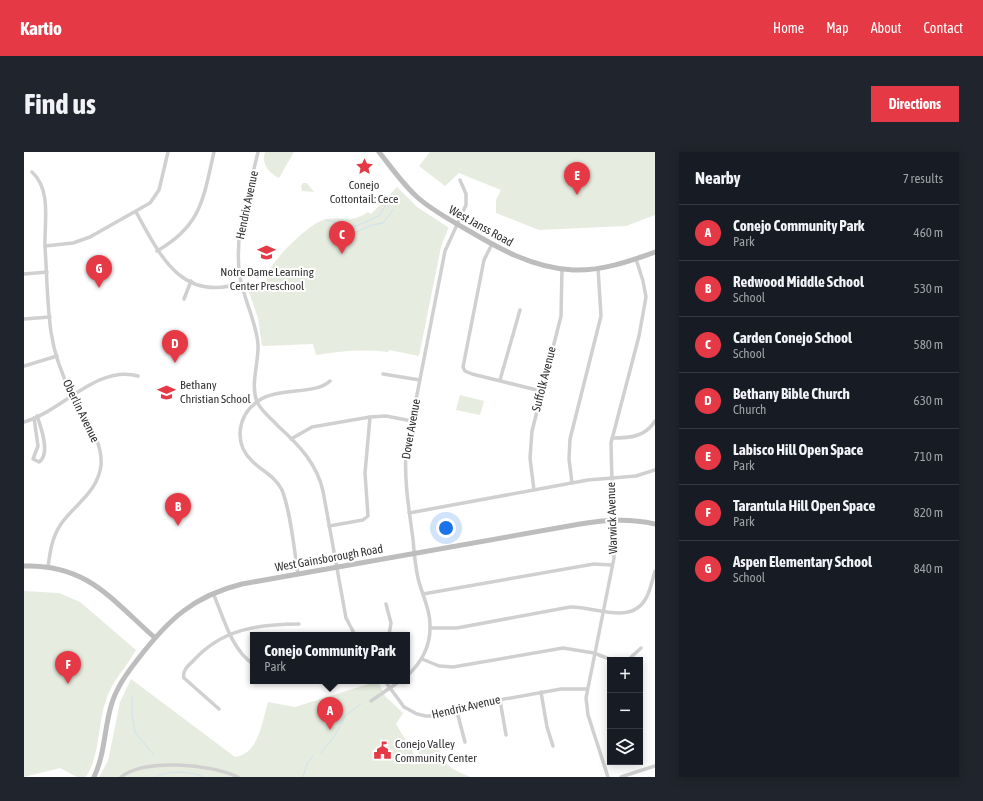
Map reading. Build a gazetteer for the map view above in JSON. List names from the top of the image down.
{
  "streets": {
    "street": [
      "Hendrix Avenue",
      "West Janss Road",
      "Suffolk Avenue",
      "Oberlin Avenue",
      "Dover Avenue",
      "Warwick Avenue",
      "West Gainsborough Road"
    ]
  },
  "crossings": [
    ["Hendrix Avenue", "Warwick Avenue"],
    ["West Janss Road", "Suffolk Avenue"],
    ["West Janss Road", "Dover Avenue"],
    ["West Janss Road", "Warwick Avenue"],
    ["Dover Avenue", "West Gainsborough Road"],
    ["Warwick Avenue", "West Gainsborough Road"]
  ],
  "places": {
    "place": ["Conejo Cottontail: Cece"],
    "school or university": ["Notre Dame Learning Center Preschool", "Bethany Christian School"],
    "public building": ["Conejo Valley Community Center"]
  },
  "page": {
    "header": "Kartio",
    "nav": [
      "Home",
      "Map",
      "About",
      "Contact"
    ],
    "buttons": "Directions",
    "title": "Find us",
    "heading": ["Nearby", "7 results"],
    "pins": [
      "E",
      "C",
      "G",
      "D",
      "B",
      "F",
      "A"
    ],
    "list": [
      {
        "mark": "A",
        "name": "Conejo Community Park",
        "note": "Park",
        "value": "460 m"
      },
      {
        "mark": "B",
        "name": "Redwood Middle School",
        "note": "School",
        "value": "530 m"
      },
      {
        "mark": "C",
        "name": "Carden Conejo School",
        "note": "School",
        "value": "580 m"
      },
      {
        "mark": "D",
        "name": "Bethany Bible Church",
        "note": "Church",
        "value": "630 m"
      },
      {
        "mark": "E",
        "name": "Labisco Hill Open Space",
        "note": "Park",
        "value": "710 m"
      },
      {
        "mark": "F",
        "name": "Tarantula Hill Open Space",
        "note": "Park",
        "value": "820 m"
      },
      {
        "mark": "G",
        "name": "Aspen Elementary School",
        "note": "School",
        "value": "840 m"
      }
    ],
    "popup": ["Conejo Community Park", "Park"],
    "map_buttons": ["+", "−"]
  }
}
